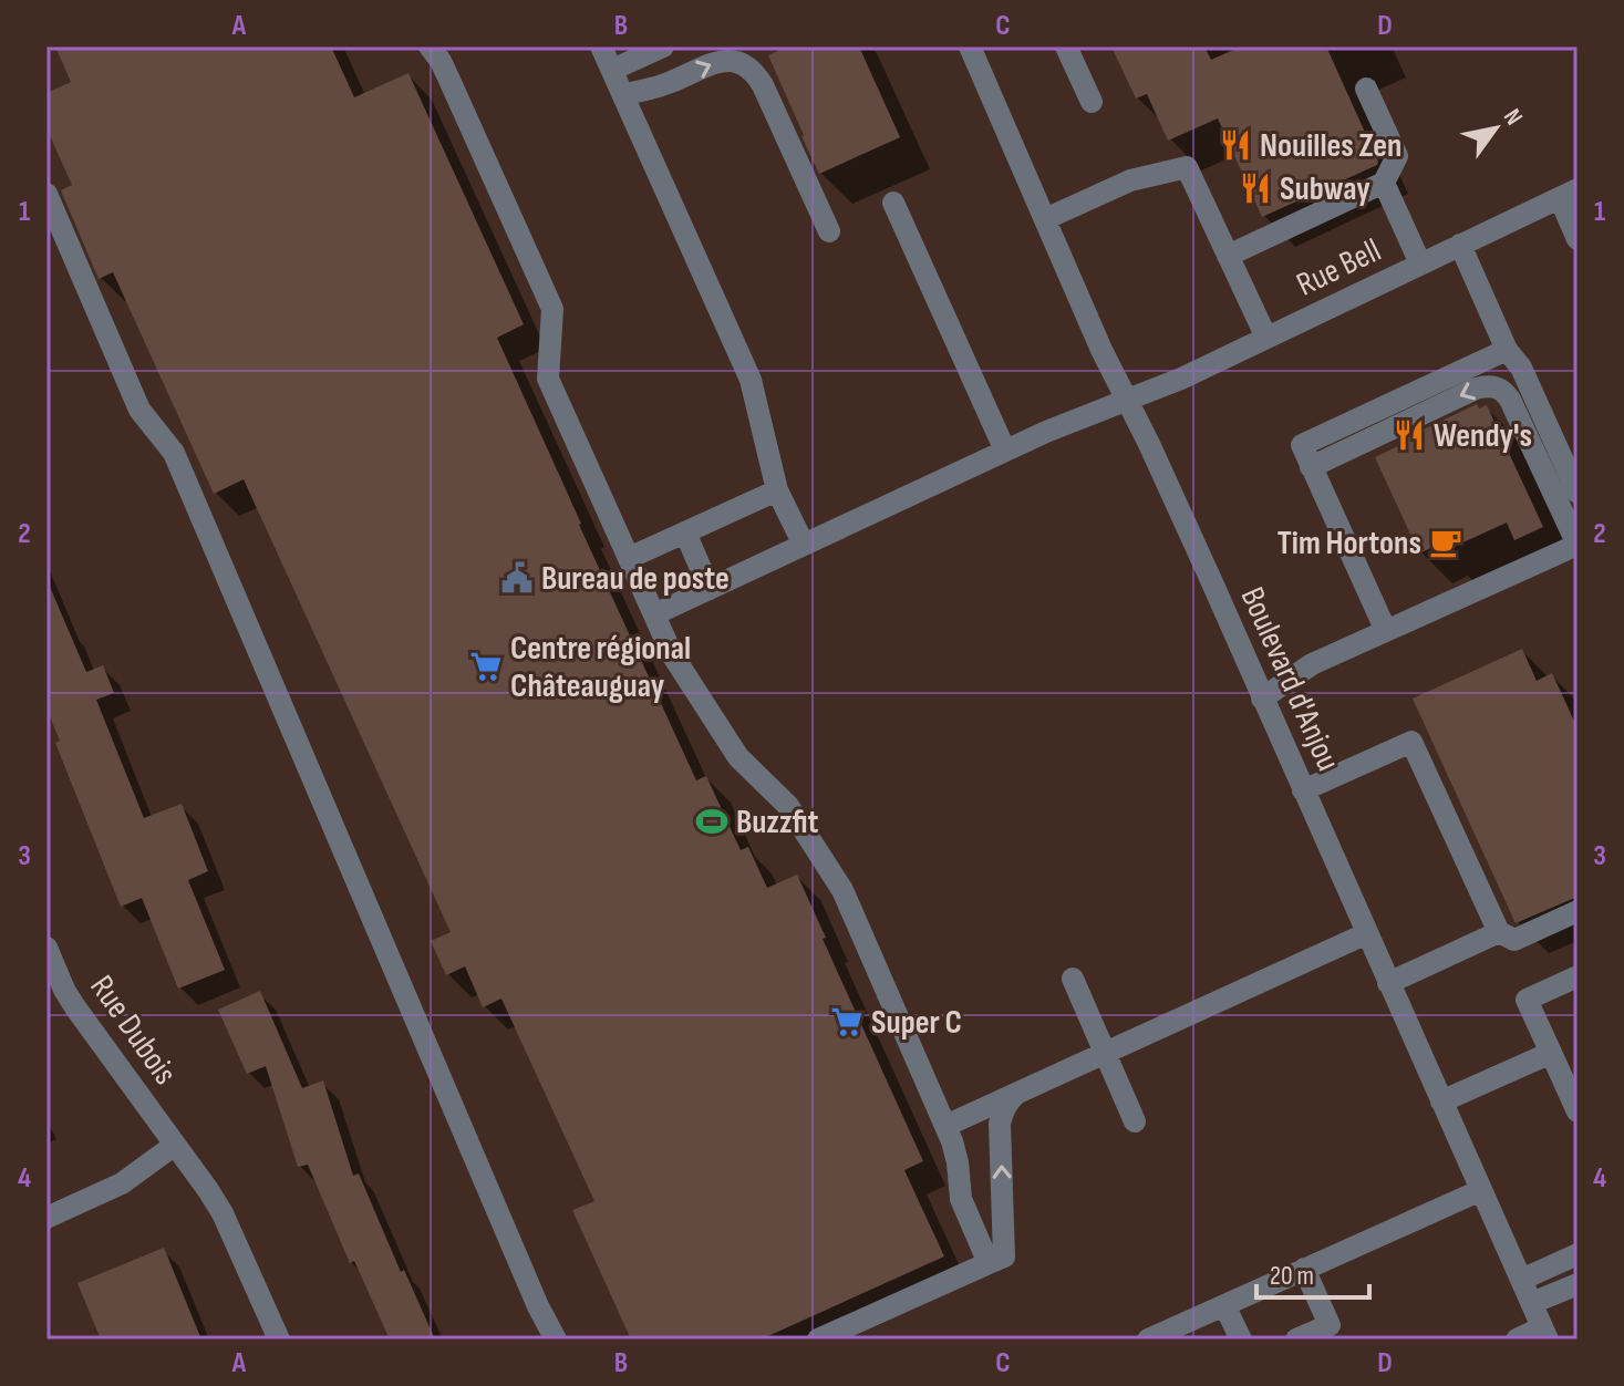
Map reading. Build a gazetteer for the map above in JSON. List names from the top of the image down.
{
  "streets": {
    "street": ["Rue Bell", "Boulevard d'Anjou", "Rue Dubois"]
  },
  "crossings": [
    ["Rue Bell", "Boulevard d'Anjou"]
  ],
  "places": {
    "restaurant": ["Nouilles Zen", "Subway", "Wendy's"],
    "cafe": ["Tim Hortons"],
    "public building": ["Bureau de poste"],
    "supermarket": ["Centre régional Châteauguay", "Super C"],
    "sports": ["Buzzfit"]
  },
  "scale_bar": "20 m",
  "north": "top right",
  "grid": {
    "columns": [
      "A",
      "B",
      "C",
      "D"
    ],
    "rows": [
      "1",
      "2",
      "3",
      "4"
    ]
  }
}
